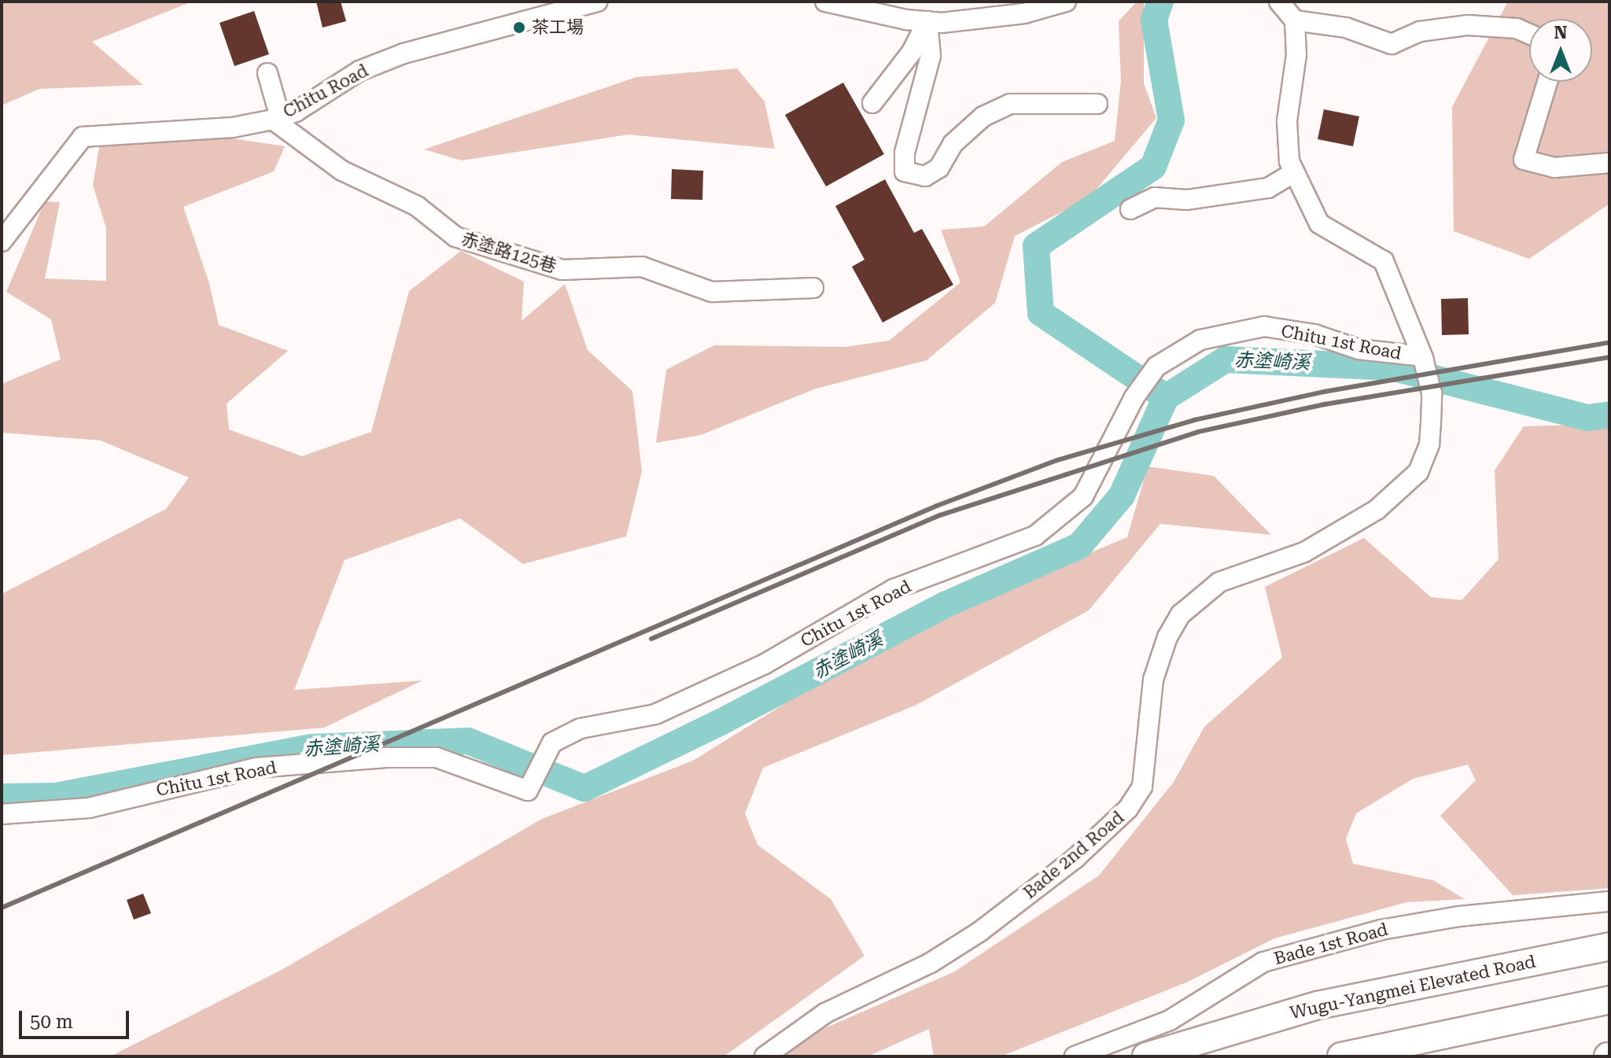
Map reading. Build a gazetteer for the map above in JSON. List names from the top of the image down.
{
  "streets": {
    "highway": ["Wugu-Yangmei Elevated Road"],
    "street": [
      "Chitu Road",
      "赤塗路125巷",
      "Chitu 1st Road",
      "Bade 2nd Road",
      "Bade 1st Road"
    ]
  },
  "crossings": [
    ["Chitu Road", "赤塗路125巷"],
    ["Chitu 1st Road", "Bade 2nd Road"]
  ],
  "water": ["赤塗崎溪"],
  "places": ["茶工場"],
  "scale_bar": "50 m",
  "north": "top"
}
